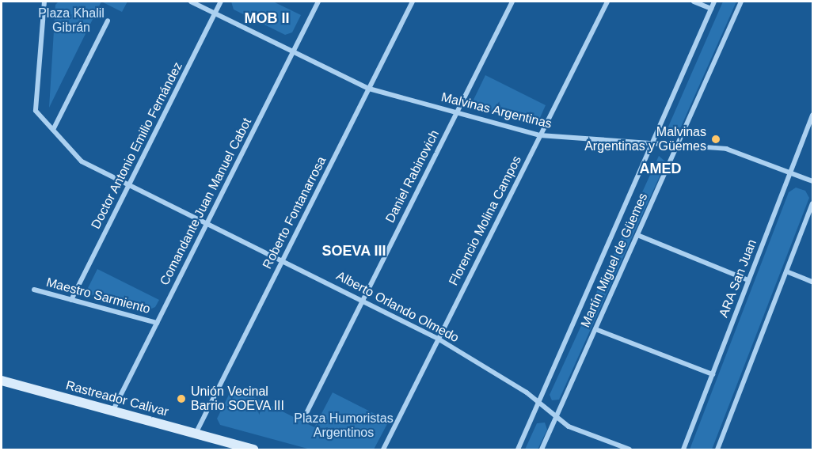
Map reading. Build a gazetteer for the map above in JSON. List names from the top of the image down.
{
  "streets": {
    "main road": ["Rastreador Calivar"],
    "street": [
      "Malvinas Argentinas",
      "Doctor Antonio Emilio Fernández",
      "Daniel Rabinovich",
      "Comandante Juan Manuel Cabot",
      "Roberto Fontanarrosa",
      "Florencio Molina Campos",
      "Martín Miguel de Güemes",
      "ARA San Juan",
      "Maestro Sarmiento",
      "Alberto Orlando Olmedo"
    ]
  },
  "crossings": [
    ["Malvinas Argentinas", "Doctor Antonio Emilio Fernández"],
    ["Malvinas Argentinas", "Daniel Rabinovich"],
    ["Malvinas Argentinas", "Comandante Juan Manuel Cabot"],
    ["Malvinas Argentinas", "Roberto Fontanarrosa"],
    ["Malvinas Argentinas", "Florencio Molina Campos"],
    ["Malvinas Argentinas", "Martín Miguel de Güemes"],
    ["Malvinas Argentinas", "ARA San Juan"],
    ["Doctor Antonio Emilio Fernández", "Maestro Sarmiento"],
    ["Doctor Antonio Emilio Fernández", "Alberto Orlando Olmedo"],
    ["Daniel Rabinovich", "Alberto Orlando Olmedo"],
    ["Comandante Juan Manuel Cabot", "Maestro Sarmiento"],
    ["Comandante Juan Manuel Cabot", "Alberto Orlando Olmedo"],
    ["Comandante Juan Manuel Cabot", "Rastreador Calivar"],
    ["Roberto Fontanarrosa", "Alberto Orlando Olmedo"],
    ["Roberto Fontanarrosa", "Rastreador Calivar"],
    ["Florencio Molina Campos", "Alberto Orlando Olmedo"],
    ["Martín Miguel de Güemes", "Alberto Orlando Olmedo"]
  ],
  "districts": ["MOB II", "AMED", "SOEVA III"],
  "parks": ["Plaza Khalil Gibrán", "Plaza Humoristas Argentinos"],
  "places": ["Malvinas Argentinas y Güemes", "Unión Vecinal Barrio SOEVA III"]
}
